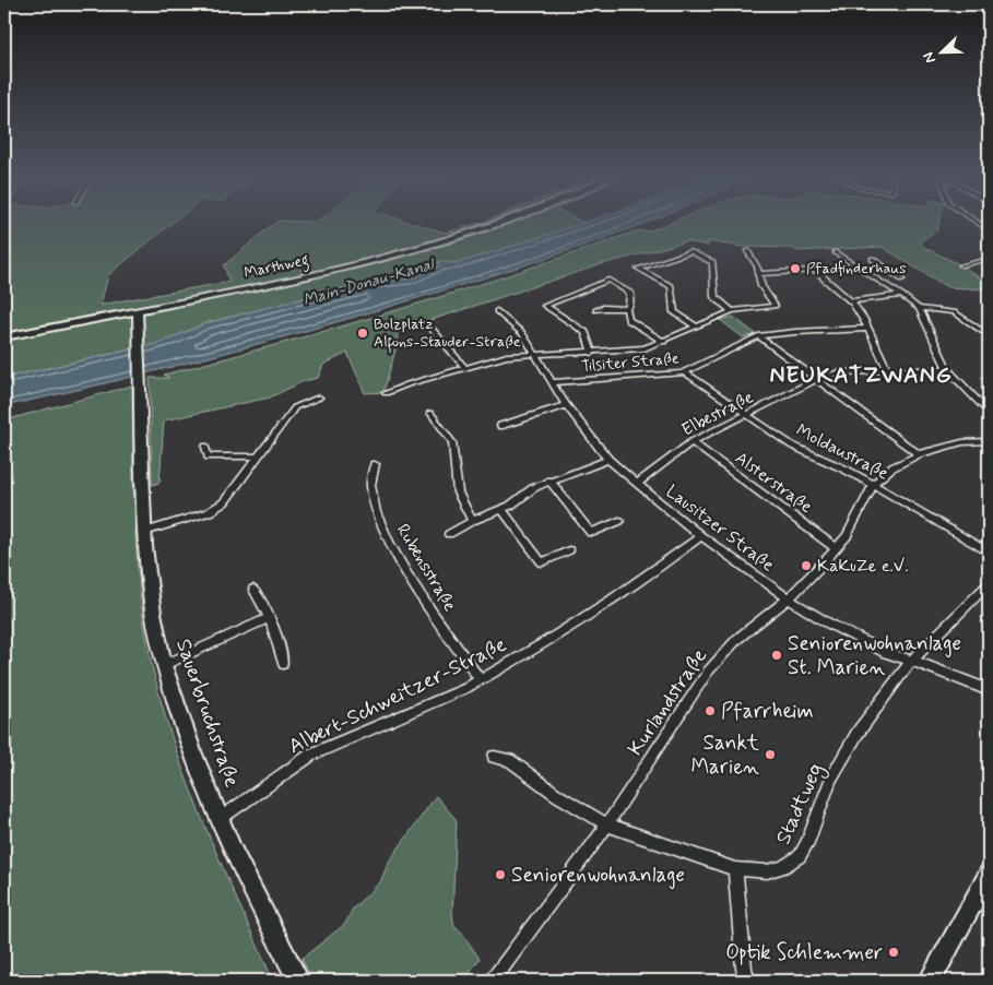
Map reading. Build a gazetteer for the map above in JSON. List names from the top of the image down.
{
  "streets": {
    "main road": ["Marthweg", "Sauerbruchstraße"],
    "street": [
      "Tilsiter Straße",
      "Elbestraße",
      "Moldaustraße",
      "Alsterstraße",
      "Lausitzer Straße",
      "Rubensstraße",
      "Albert-Schweitzer-Straße",
      "Kurlandstraße",
      "Stadtweg"
    ]
  },
  "crossings": [
    ["Marthweg", "Sauerbruchstraße"],
    ["Tilsiter Straße", "Moldaustraße"],
    ["Tilsiter Straße", "Lausitzer Straße"],
    ["Elbestraße", "Moldaustraße"],
    ["Elbestraße", "Alsterstraße"],
    ["Elbestraße", "Lausitzer Straße"],
    ["Moldaustraße", "Kurlandstraße"],
    ["Alsterstraße", "Kurlandstraße"],
    ["Lausitzer Straße", "Albert-Schweitzer-Straße"],
    ["Lausitzer Straße", "Kurlandstraße"],
    ["Lausitzer Straße", "Stadtweg"],
    ["Rubensstraße", "Albert-Schweitzer-Straße"],
    ["Albert-Schweitzer-Straße", "Sauerbruchstraße"],
    ["Kurlandstraße", "Stadtweg"]
  ],
  "districts": ["NEUKATZWANG"],
  "water": ["Main-Donau-Kanal"],
  "places": [
    "Pfadfinderhaus",
    "Bolzplatz Alfons-Stauder-Straße",
    "KaKuZe e.V.",
    "Seniorenwohnanlage St. Marien",
    "Pfarrheim",
    "Sankt Marien",
    "Seniorenwohnanlage",
    "Optik Schlemmer"
  ],
  "north": "bottom left"
}
